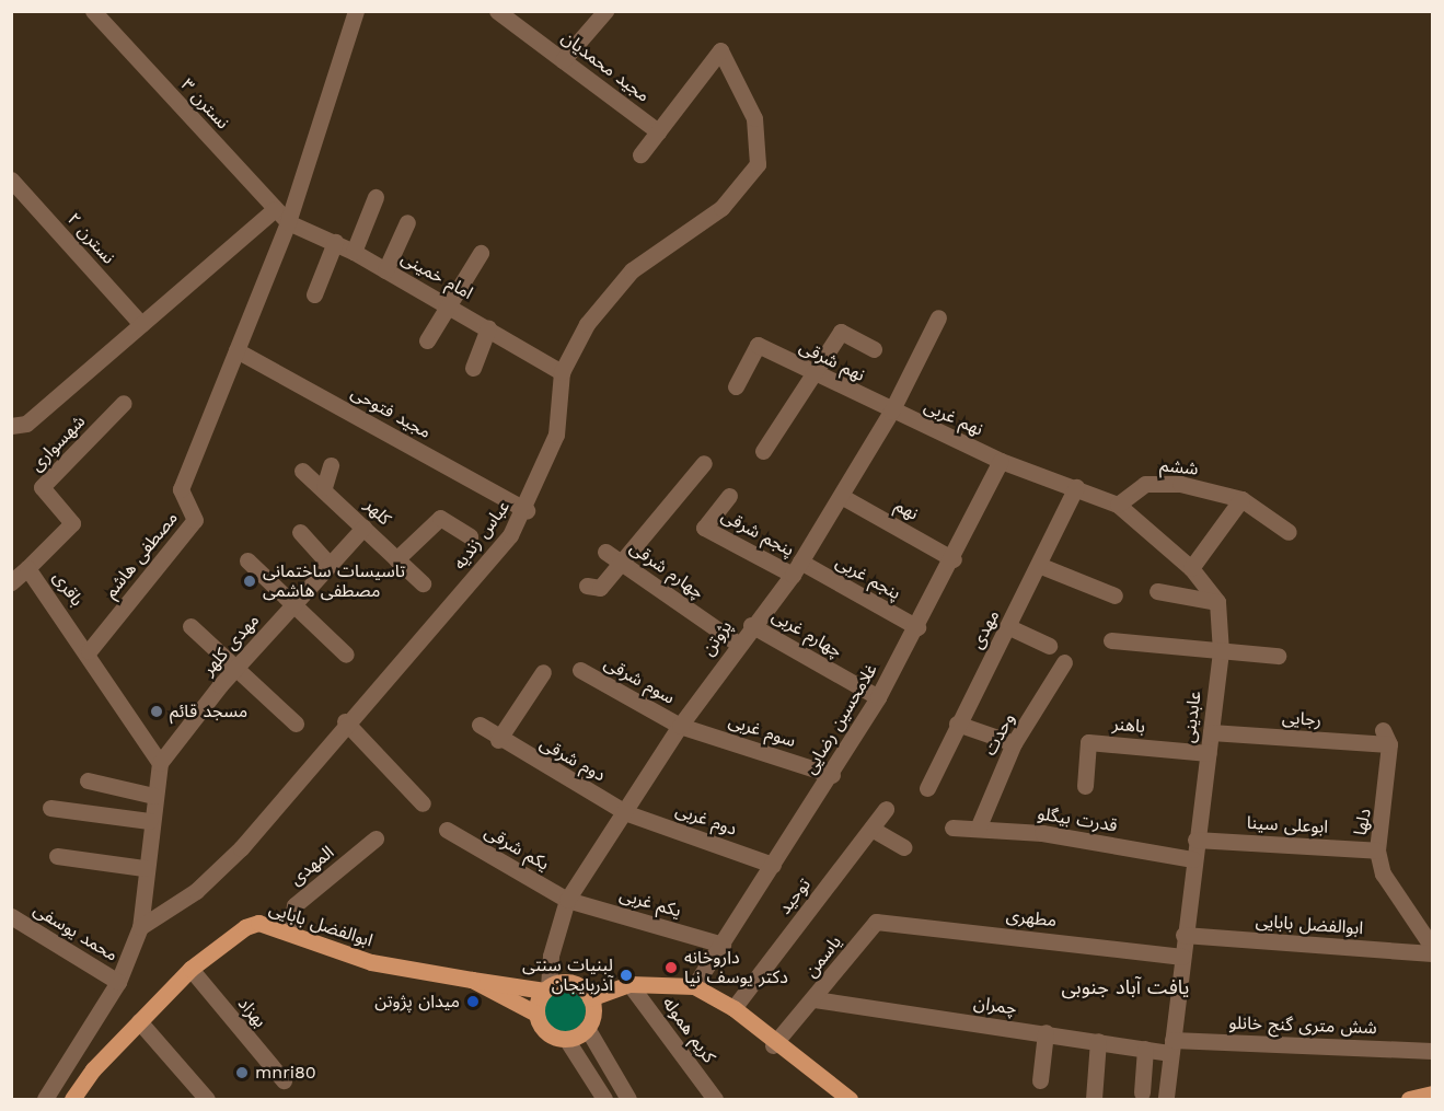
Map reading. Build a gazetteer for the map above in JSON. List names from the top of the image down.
{
  "streets": {
    "main road": ["ابوالفضل بابایی"],
    "street": [
      "مجید محمدیان",
      "نسترن ۳",
      "نسترن ۲",
      "امام خمینی",
      "نهم شرقی",
      "مجید فتوحی",
      "نهم غربی",
      "شهسواری",
      "ششم",
      "نهم",
      "کلهر",
      "پنجم شرقی",
      "عباس زندیه",
      "مصطفی هاشم",
      "چهارم شرقی",
      "پنجم غربی",
      "باقری",
      "مهدی",
      "چهارم غربی",
      "پژوتن",
      "مهدی کلهر",
      "سوم شرقی",
      "عابدینی",
      "غلامحسین رضایی",
      "رجایی",
      "باهنر",
      "سوم غربی",
      "وحدت",
      "دوم شرقی",
      "دوم غربی",
      "قدرت بیگلو",
      "دلها",
      "ابوعلی سینا",
      "یکم شرقی",
      "المهدی",
      "توحید",
      "یکم غربی",
      "مطهری",
      "محمد یوسفی",
      "یاسمن",
      "چمران",
      "بهزاد",
      "شش متری گنج خانلو",
      "کریم هموله"
    ]
  },
  "crossings": [
    ["مجید محمدیان", "عباس زندیه"],
    ["نسترن ۳", "امام خمینی"],
    ["نسترن ۳", "مصطفی هاشم"],
    ["امام خمینی", "عباس زندیه"],
    ["امام خمینی", "مصطفی هاشم"],
    ["نهم شرقی", "نهم غربی"],
    ["نهم شرقی", "پژوتن"],
    ["مجید فتوحی", "عباس زندیه"],
    ["مجید فتوحی", "مصطفی هاشم"],
    ["نهم غربی", "پژوتن"],
    ["نهم غربی", "غلامحسین رضایی"],
    ["شهسواری", "باقری"],
    ["نهم", "پژوتن"],
    ["نهم", "غلامحسین رضایی"],
    ["کلهر", "مهدی کلهر"],
    ["پنجم شرقی", "پنجم غربی"],
    ["پنجم شرقی", "پژوتن"],
    ["مصطفی هاشم", "باقری"],
    ["چهارم شرقی", "پژوتن"],
    ["پنجم غربی", "پژوتن"],
    ["پنجم غربی", "غلامحسین رضایی"],
    ["چهارم غربی", "پژوتن"],
    ["چهارم غربی", "غلامحسین رضایی"],
    ["پژوتن", "سوم شرقی"],
    ["پژوتن", "سوم غربی"],
    ["پژوتن", "دوم شرقی"],
    ["پژوتن", "دوم غربی"],
    ["پژوتن", "یکم شرقی"],
    ["پژوتن", "یکم غربی"],
    ["پژوتن", "ابوالفضل بابایی"],
    ["سوم شرقی", "سوم غربی"],
    ["عابدینی", "رجایی"],
    ["عابدینی", "باهنر"],
    ["عابدینی", "قدرت بیگلو"],
    ["عابدینی", "ابوعلی سینا"],
    ["عابدینی", "مطهری"],
    ["عابدینی", "ابوالفضل بابایی"],
    ["عابدینی", "چمران"],
    ["عابدینی", "شش متری گنج خانلو"],
    ["غلامحسین رضایی", "سوم غربی"],
    ["غلامحسین رضایی", "دوم غربی"],
    ["غلامحسین رضایی", "یکم غربی"],
    ["رجایی", "دلها"],
    ["وحدت", "قدرت بیگلو"],
    ["دوم شرقی", "دوم غربی"],
    ["دلها", "ابوعلی سینا"],
    ["یکم شرقی", "یکم غربی"],
    ["المهدی", "ابوالفضل بابایی"],
    ["مطهری", "یاسمن"],
    ["ابوالفضل بابایی", "بهزاد"],
    ["یاسمن", "چمران"],
    ["چمران", "شش متری گنج خانلو"]
  ],
  "districts": ["یافت آباد جنوبی"],
  "places": [
    "تاسیسات ساختمانی مصطفی هاشمی",
    "مسجد قائم",
    "داروخانه دکتر یوسف نیا",
    "لبنیات سنتی آذربایجان",
    "میدان پژوتن",
    "mnri80"
  ]
}
